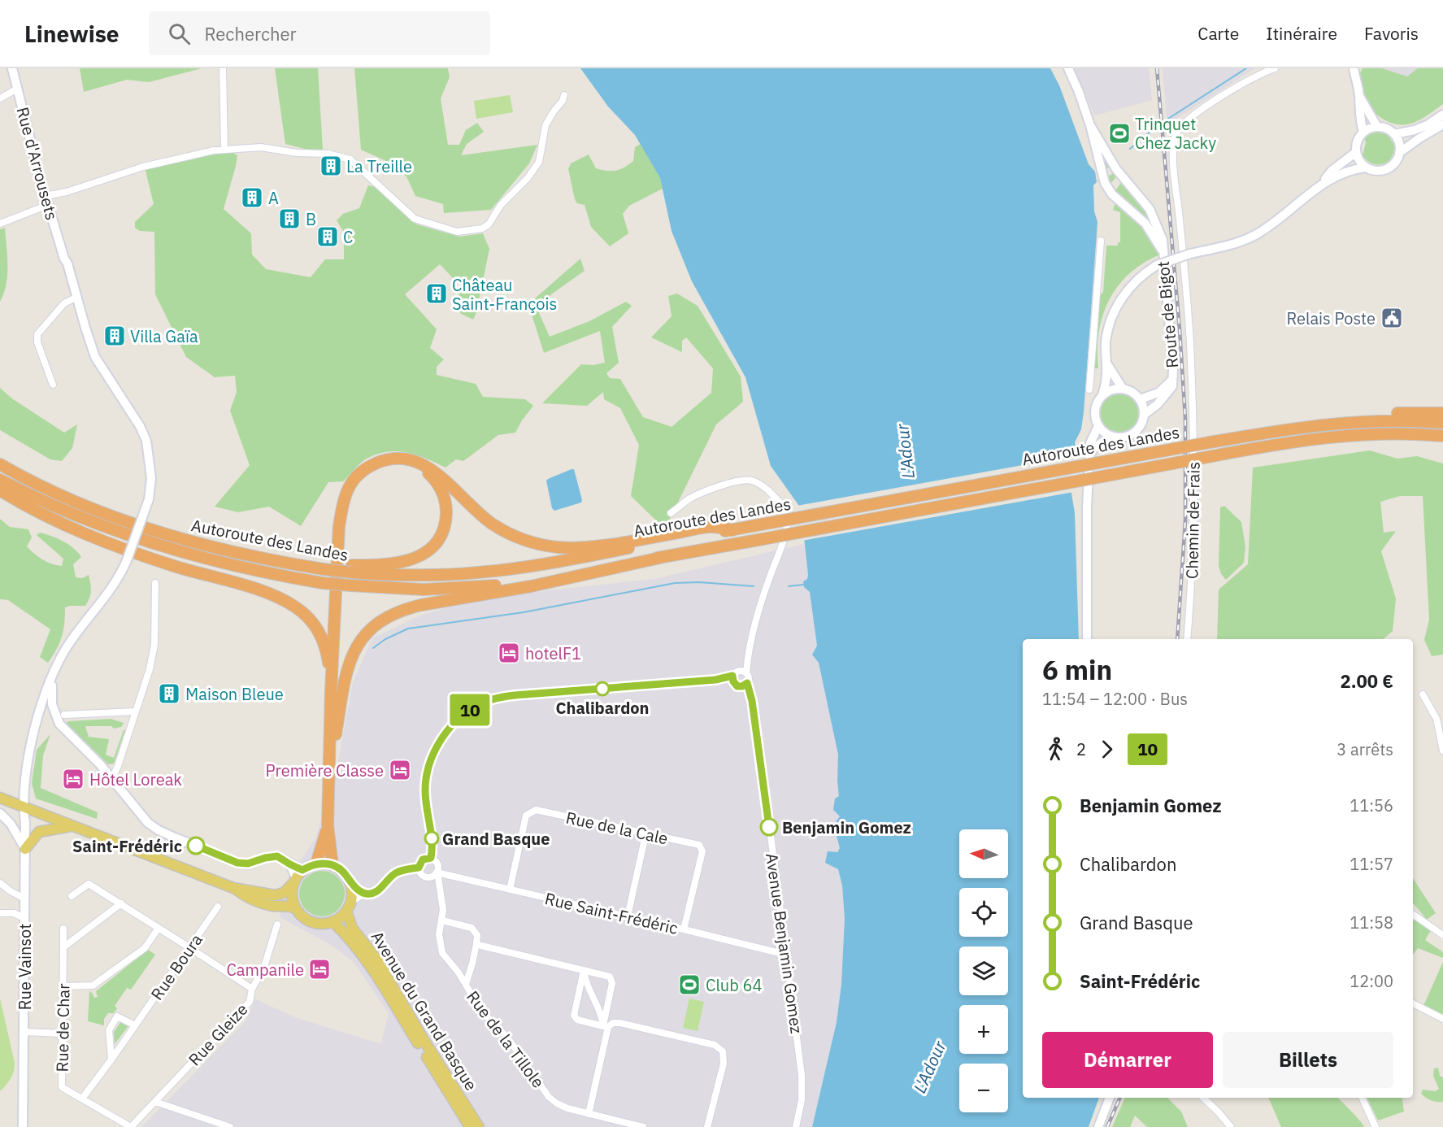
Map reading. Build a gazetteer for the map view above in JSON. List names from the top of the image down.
{
  "streets": {
    "highway": ["Autoroute des Landes"],
    "main road": [
      "Rue d'Arrousets",
      "Route de Bigot",
      "Rue Vainsot",
      "Avenue du Grand Basque"
    ],
    "street": [
      "Chemin de Frais",
      "Rue de la Cale",
      "Rue Saint-Frédéric",
      "Avenue Benjamin Gomez",
      "Rue Boura",
      "Rue de Char",
      "Rue Gleize",
      "Rue de la Tillole"
    ]
  },
  "crossings": [
    ["Rue d'Arrousets", "Rue Vainsot"],
    ["Rue de la Cale", "Rue Saint-Frédéric"],
    ["Rue Saint-Frédéric", "Avenue Benjamin Gomez"],
    ["Rue Saint-Frédéric", "Rue de la Tillole"],
    ["Rue Boura", "Rue de Char"],
    ["Rue de Char", "Rue Gleize"]
  ],
  "water": ["L'Adour"],
  "places": {
    "sports": ["Trinquet Chez Jacky", "Club 64"],
    "building": [
      "La Treille",
      "A",
      "B",
      "C",
      "Château Saint-François",
      "Villa Gaïa",
      "Maison Bleue"
    ],
    "public building": ["Relais Poste"],
    "hotel": [
      "hotelF1",
      "Première Classe",
      "Hôtel Loreak",
      "Campanile"
    ],
    "other": [
      "Chalibardon",
      "Benjamin Gomez",
      "Grand Basque",
      "Saint-Frédéric"
    ]
  },
  "lines": ["bus line 10"],
  "north": "left",
  "page": {
    "header": "Linewise",
    "search": "Rechercher",
    "nav": ["Carte", "Itinéraire", "Favoris"],
    "on_map": "10",
    "heading": ["6 min", "11:54 – 12:00 · Bus", "2.00 €"],
    "legs": ["2", "10", "3 arrêts"],
    "list": [
      {
        "name": "Benjamin Gomez",
        "value": "11:56"
      },
      {
        "name": "Chalibardon",
        "value": "11:57"
      },
      {
        "name": "Grand Basque",
        "value": "11:58"
      },
      {
        "name": "Saint-Frédéric",
        "value": "12:00"
      }
    ],
    "map_buttons": ["+", "−"],
    "buttons": ["Démarrer", "Billets"]
  }
}
